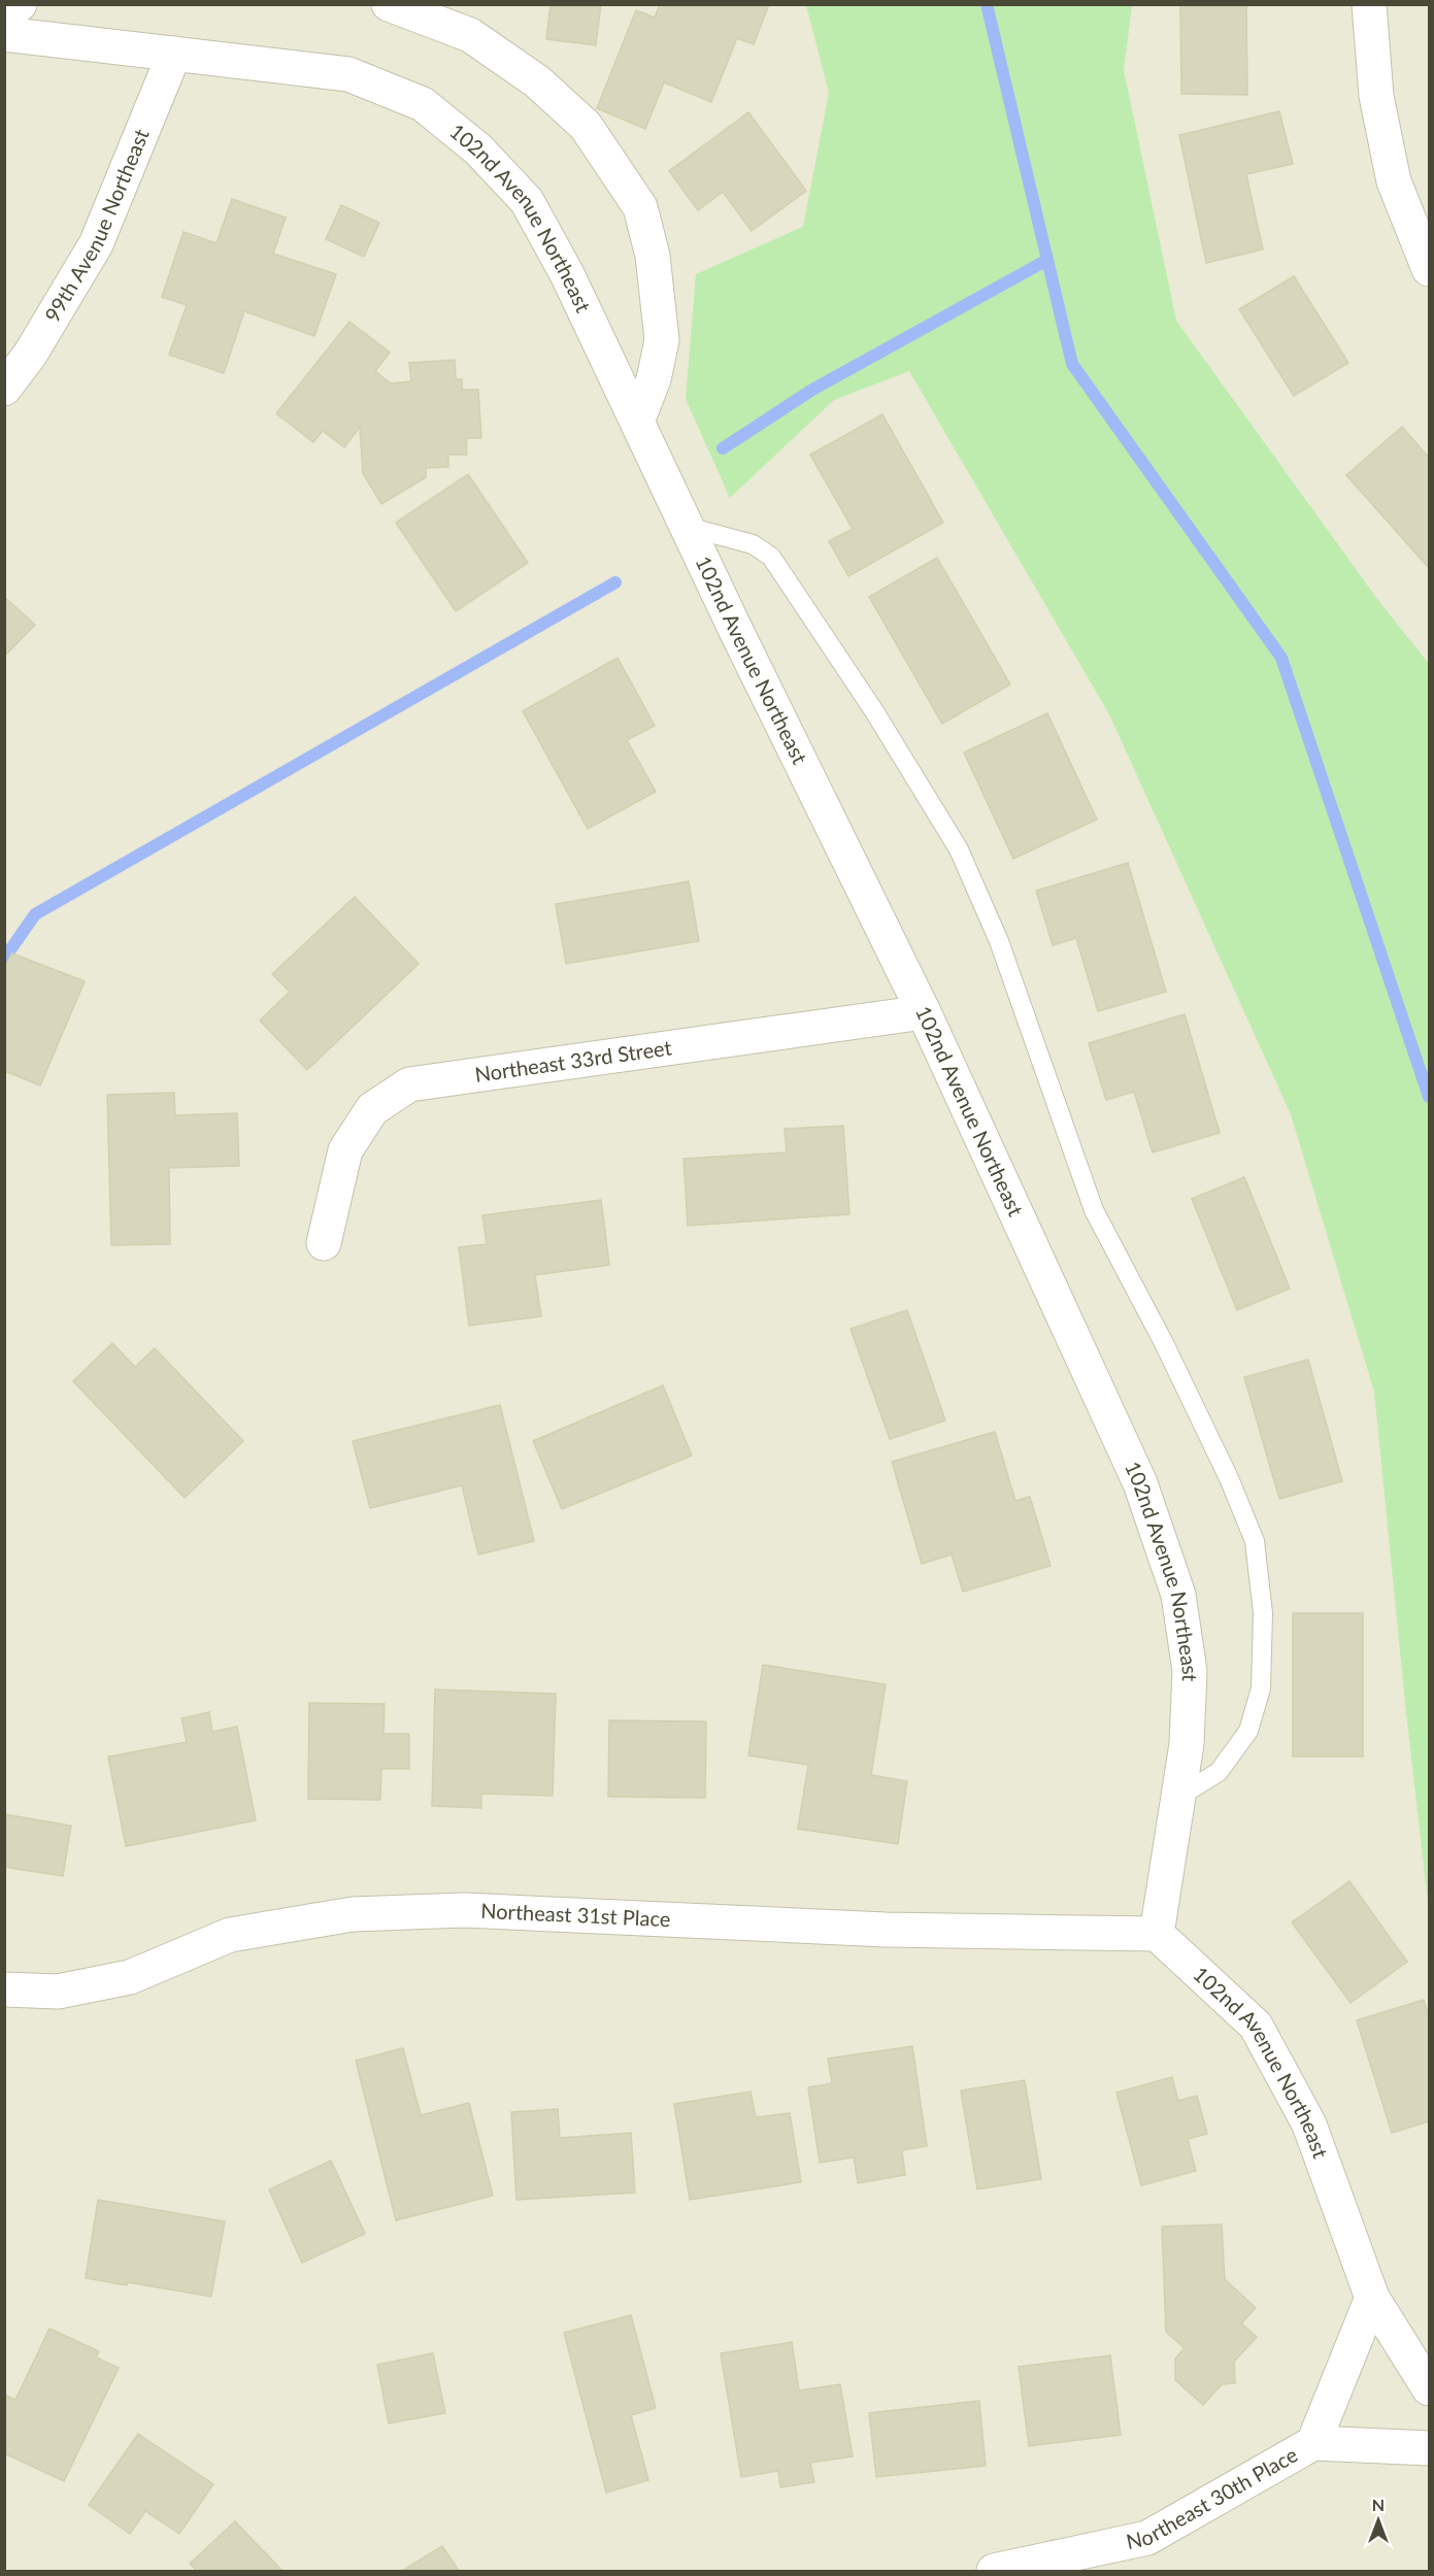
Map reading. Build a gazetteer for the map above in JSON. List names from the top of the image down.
{
  "streets": {
    "street": [
      "102nd Avenue Northeast",
      "99th Avenue Northeast",
      "Northeast 33rd Street",
      "Northeast 31st Place",
      "Northeast 30th Place"
    ]
  },
  "crossings": [
    ["102nd Avenue Northeast", "99th Avenue Northeast"],
    ["102nd Avenue Northeast", "Northeast 33rd Street"],
    ["102nd Avenue Northeast", "Northeast 31st Place"]
  ],
  "north": "top"
}
